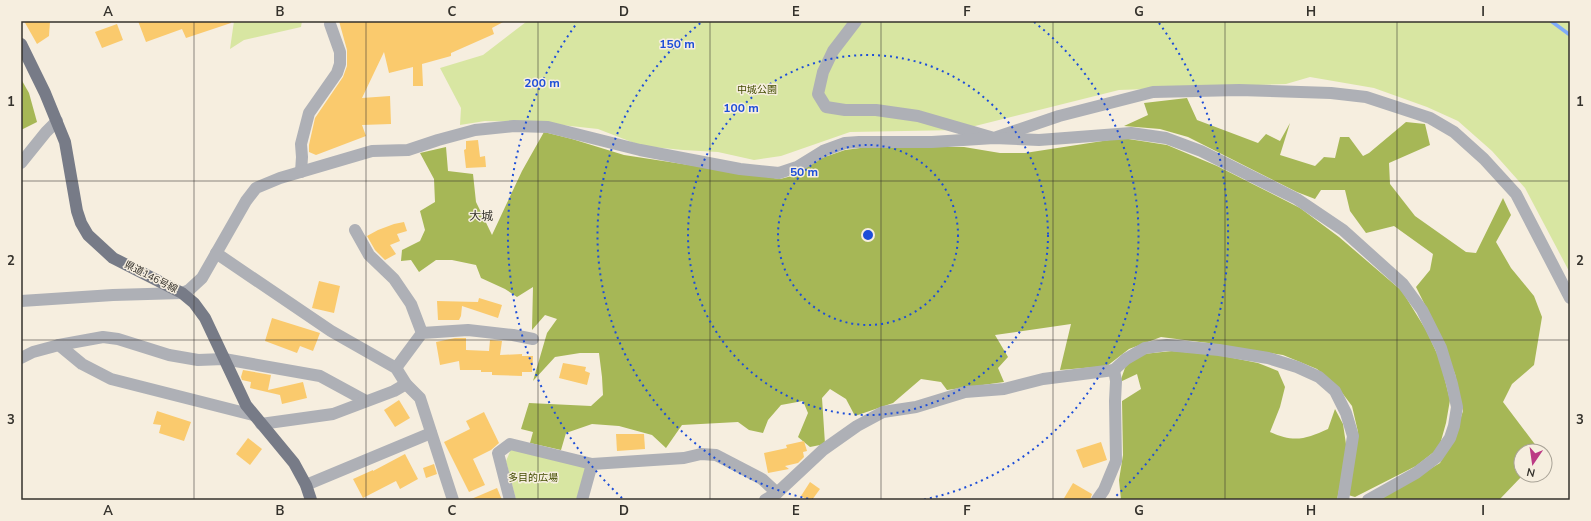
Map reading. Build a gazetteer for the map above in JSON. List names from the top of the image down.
{
  "streets": {
    "main road": ["県道146号線"]
  },
  "districts": ["大城"],
  "parks": ["中城公園", "多目的広場"],
  "north": "bottom",
  "grid": {
    "columns": [
      "A",
      "B",
      "C",
      "D",
      "E",
      "F",
      "G",
      "H",
      "I"
    ],
    "rows": ["1", "2", "3"]
  },
  "rings": [
    "150 m",
    "200 m",
    "100 m",
    "50 m"
  ]
}
